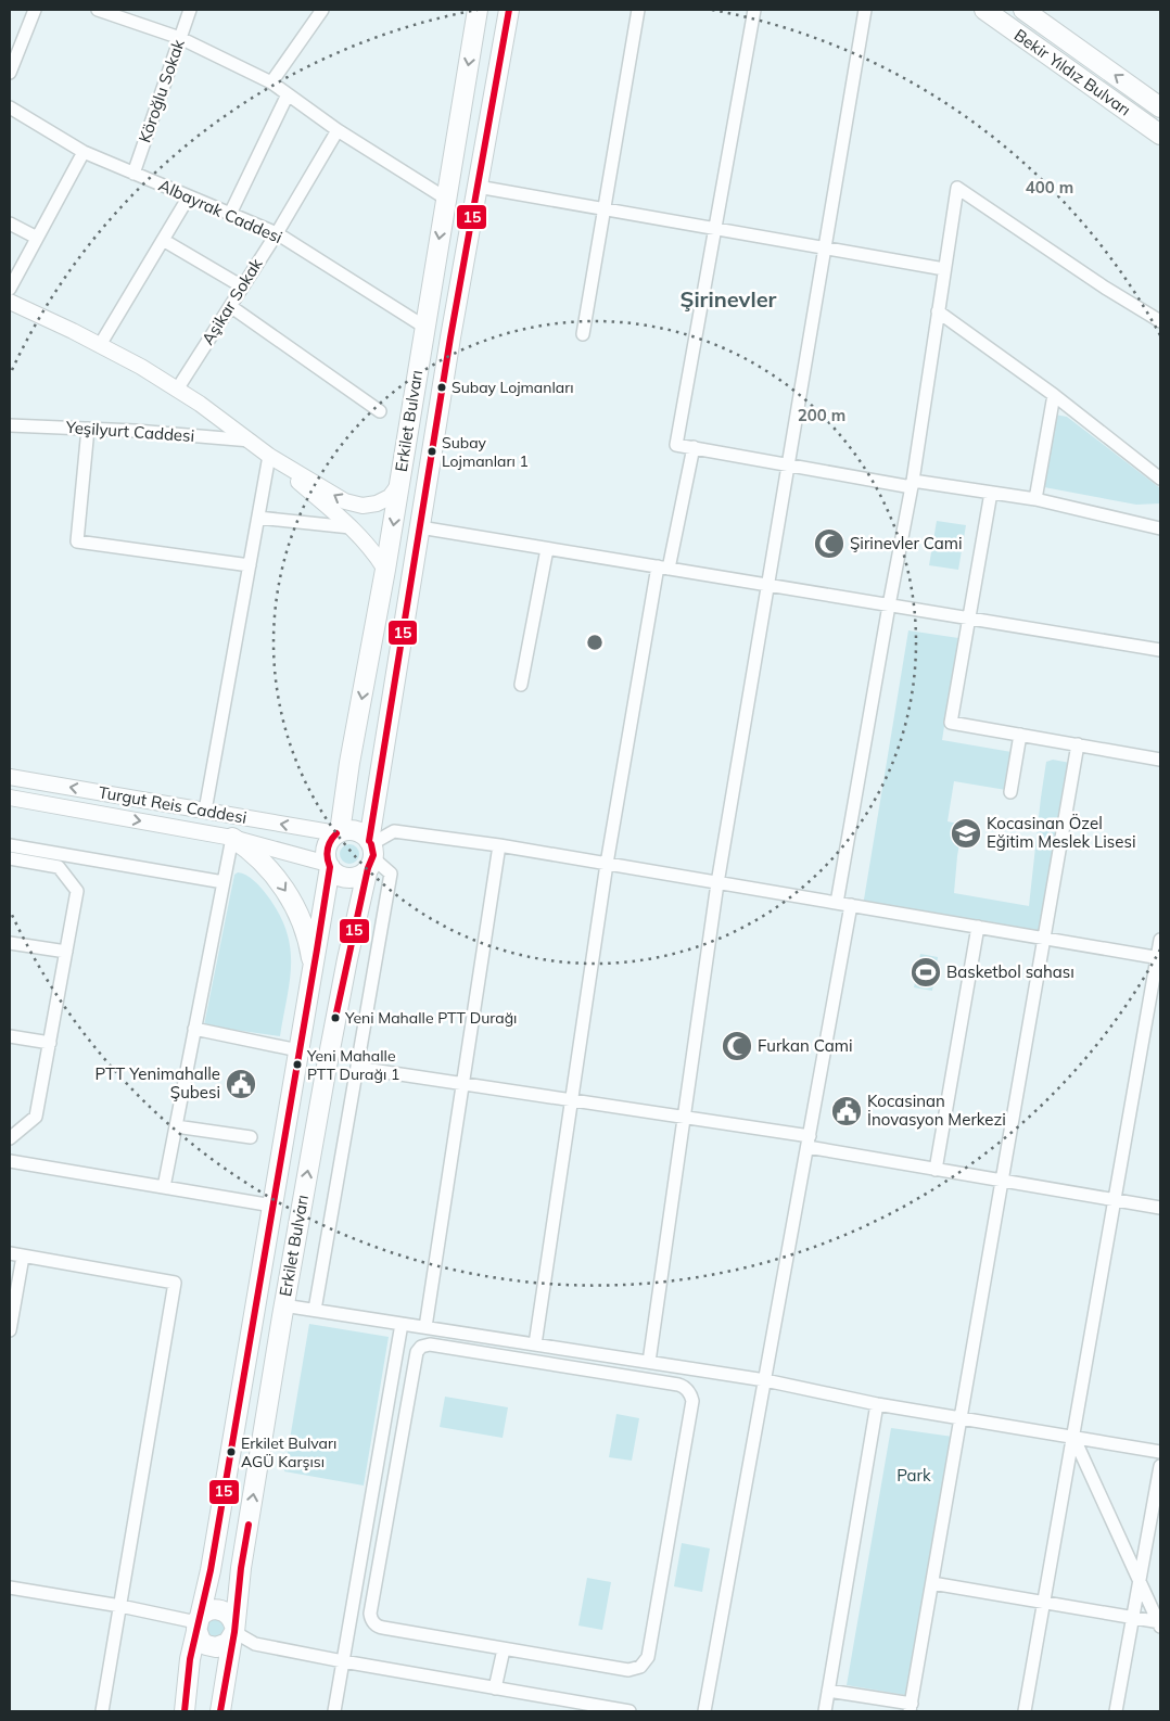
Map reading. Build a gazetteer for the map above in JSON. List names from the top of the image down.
{
  "streets": {
    "main road": ["Bekir Yıldız Bulvarı", "Erkilet Bulvarı"],
    "street": [
      "Köroğlu Sokak",
      "Albayrak Caddesi",
      "Aşikar Sokak",
      "Yeşilyurt Caddesi",
      "Turgut Reis Caddesi"
    ]
  },
  "crossings": [
    ["Köroğlu Sokak", "Albayrak Caddesi"],
    ["Albayrak Caddesi", "Aşikar Sokak"],
    ["Albayrak Caddesi", "Erkilet Bulvarı"],
    ["Erkilet Bulvarı", "Turgut Reis Caddesi"]
  ],
  "districts": ["Şirinevler"],
  "parks": ["Park"],
  "places": {
    "other": [
      "Subay Lojmanları",
      "Subay Lojmanları 1",
      "Yeni Mahalle PTT Durağı",
      "Yeni Mahalle PTT Durağı 1",
      "Erkilet Bulvarı AGÜ Karşısı"
    ],
    "mosque": ["Şirinevler Cami", "Furkan Cami"],
    "school or university": ["Kocasinan Özel Eğitim Meslek Lisesi"],
    "sports": ["Basketbol sahası"],
    "public building": ["PTT Yenimahalle Şubesi", "Kocasinan İnovasyon Merkezi"]
  },
  "lines": ["transit line 15"],
  "rings": ["400 m", "200 m"]
}
